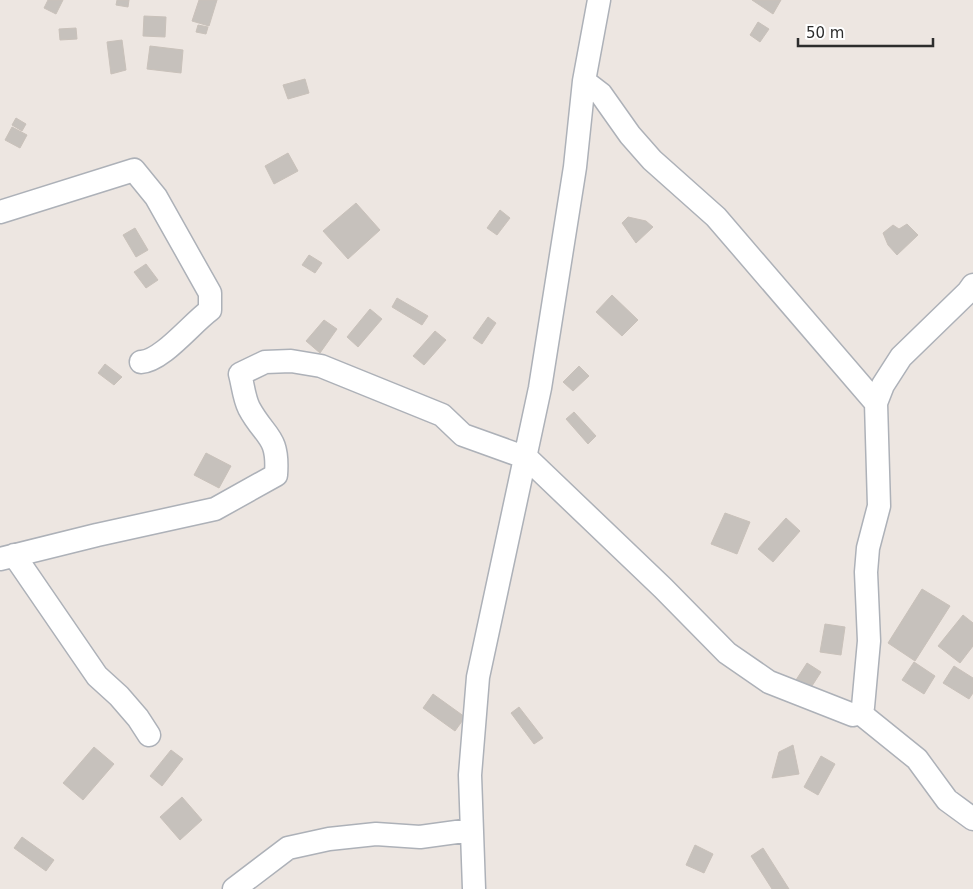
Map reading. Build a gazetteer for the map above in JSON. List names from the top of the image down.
{
  "scale_bar": "50 m"
}
